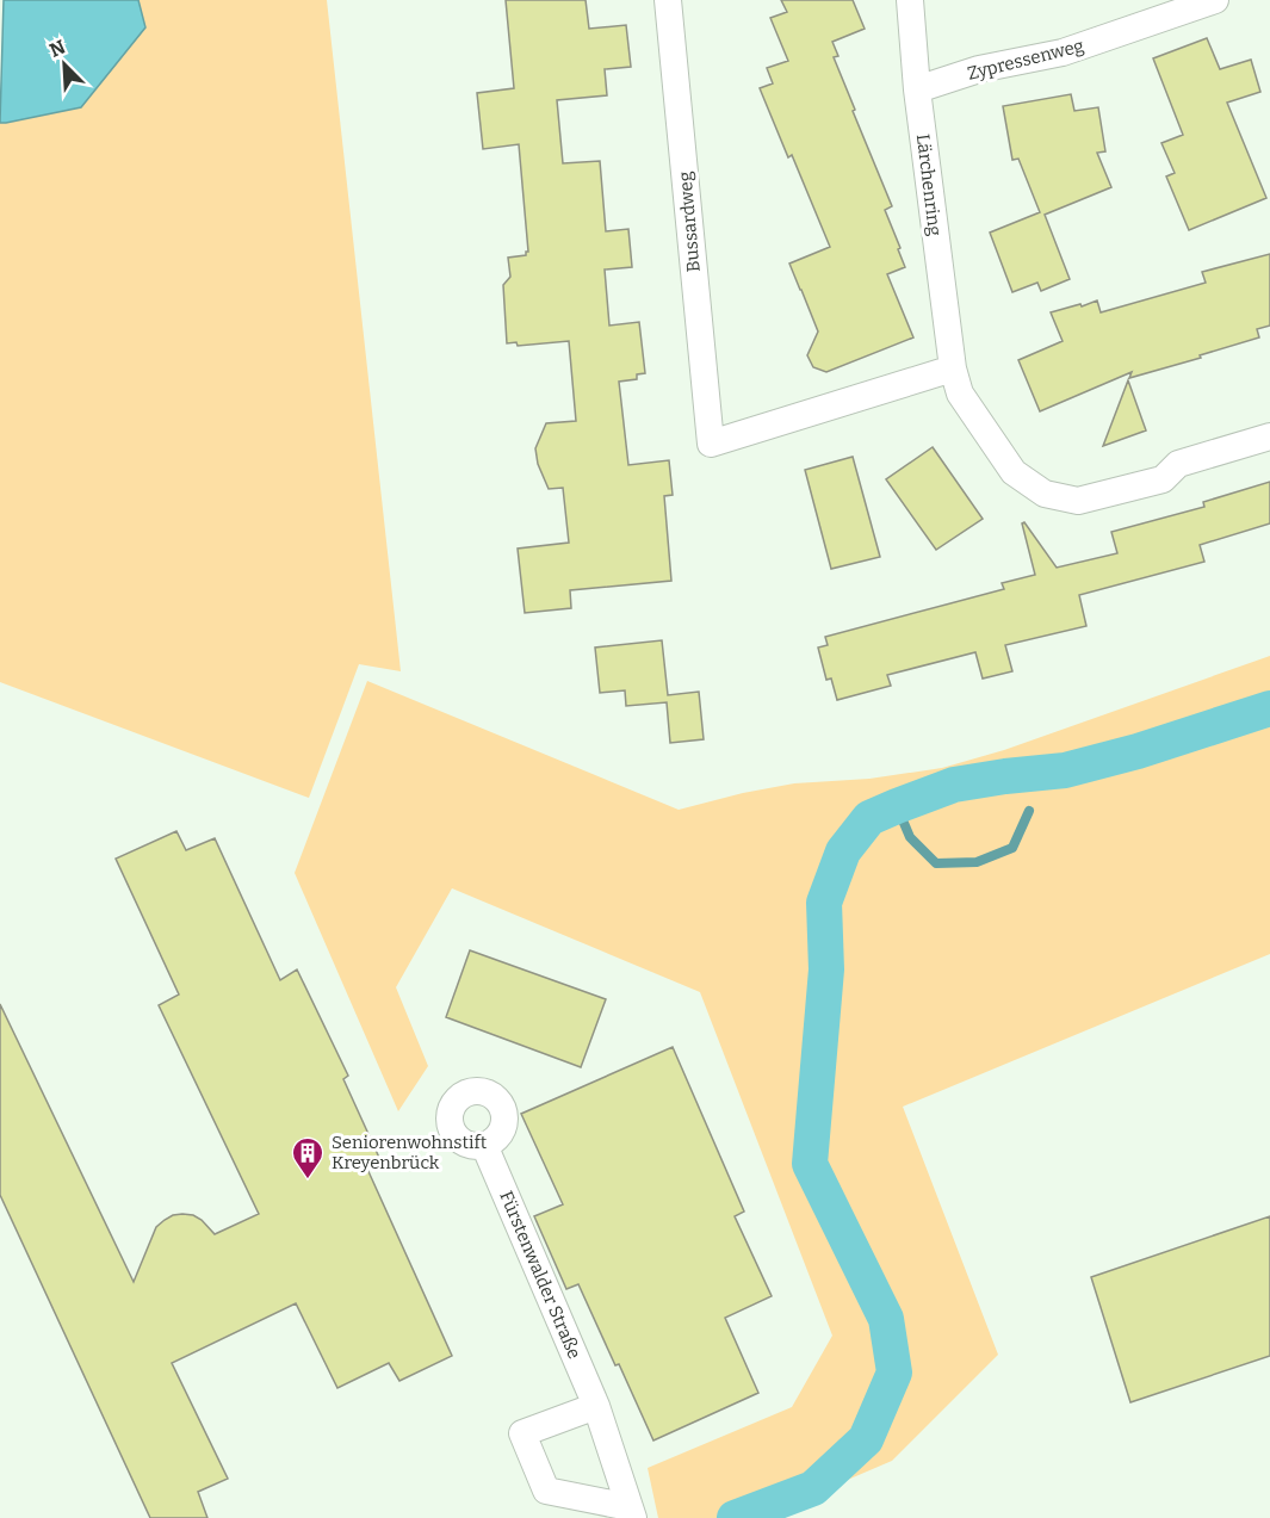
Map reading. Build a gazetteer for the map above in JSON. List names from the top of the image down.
{
  "streets": {
    "street": [
      "Zypressenweg",
      "Lärchenring",
      "Bussardweg",
      "Fürstenwalder Straße"
    ]
  },
  "crossings": [
    ["Zypressenweg", "Lärchenring"],
    ["Lärchenring", "Bussardweg"]
  ],
  "places": {
    "building": ["Seniorenwohnstift Kreyenbrück"]
  },
  "north": "top left"
}
